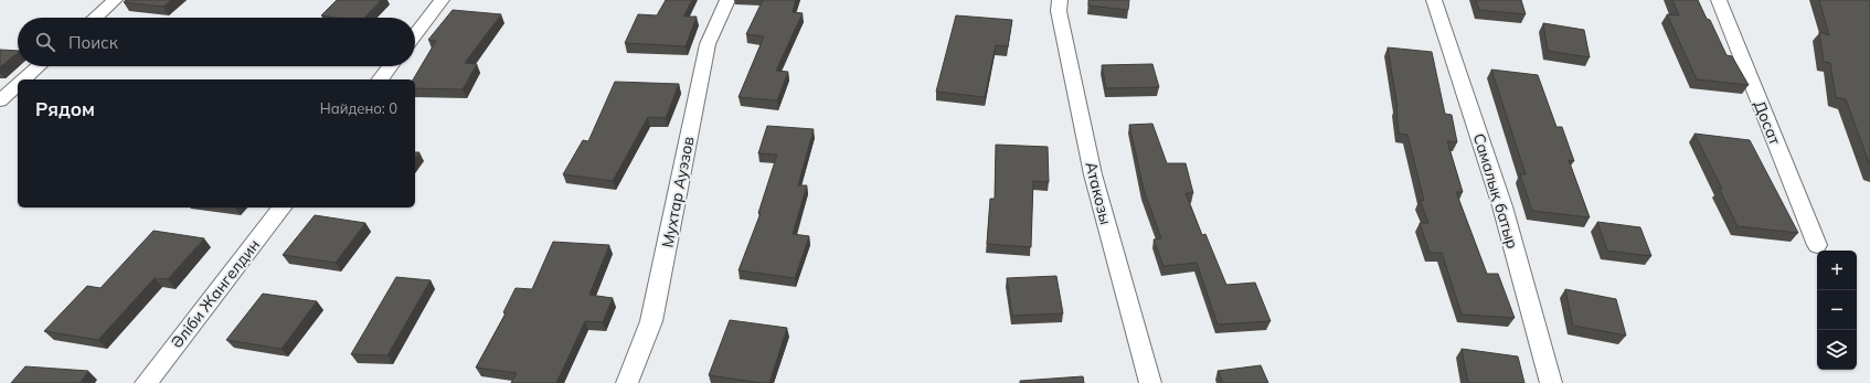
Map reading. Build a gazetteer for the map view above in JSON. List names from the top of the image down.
{
  "streets": {
    "street": [
      "Досат",
      "Самалық батыр",
      "Мухтар Ауэзов",
      "Атакозы",
      "Әліби Жангелдин"
    ]
  },
  "page": {
    "search": "Поиск",
    "heading": ["Рядом", "Найдено: 0"],
    "map_buttons": ["+", "−"]
  }
}
